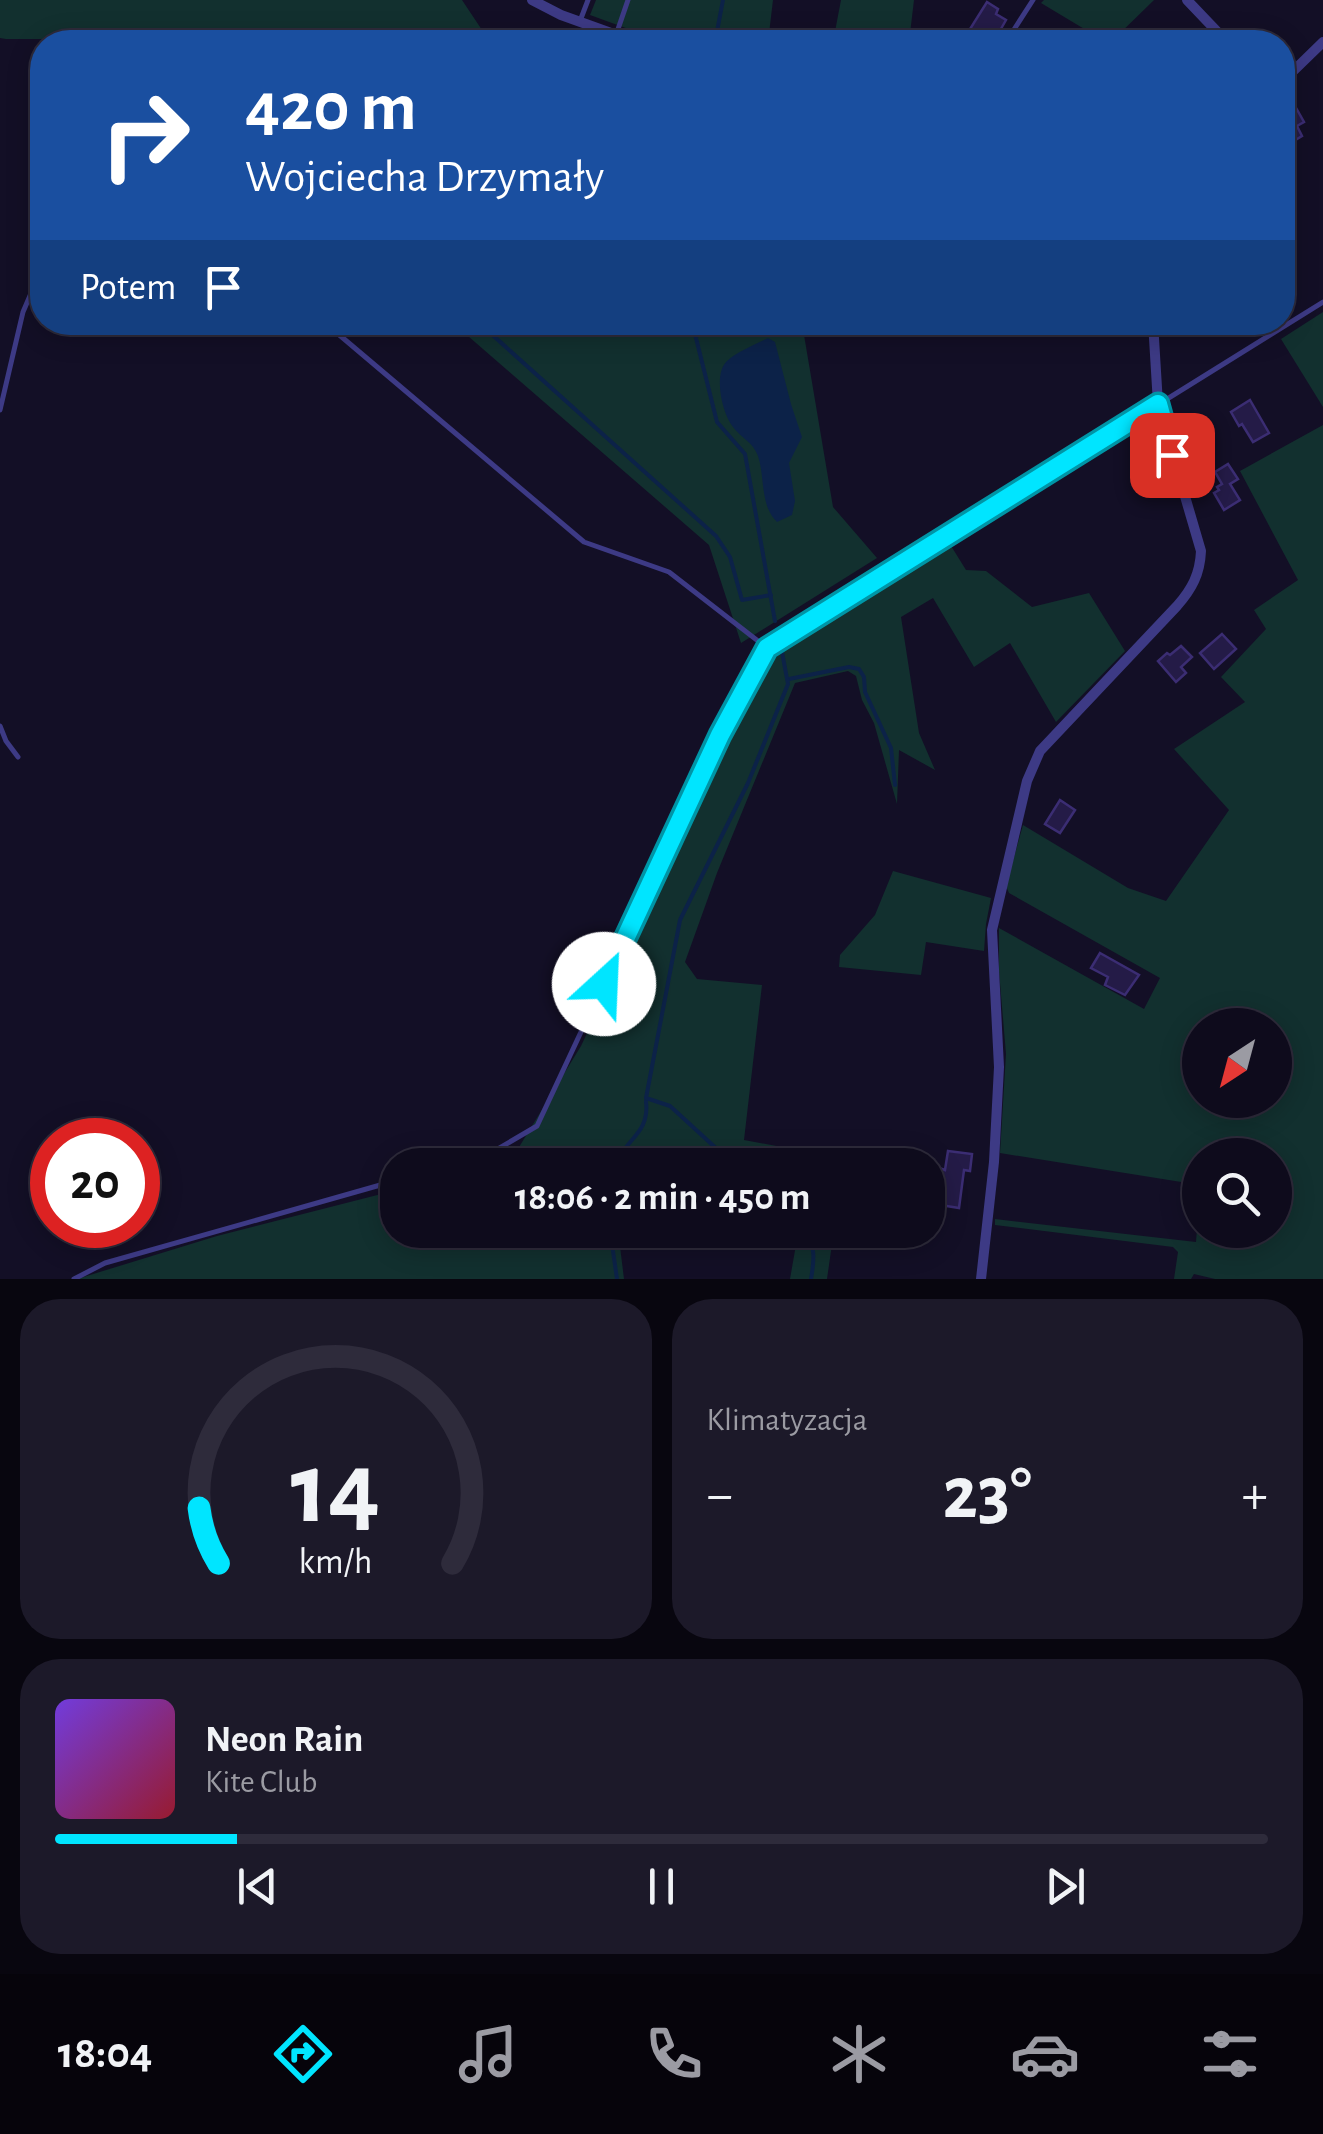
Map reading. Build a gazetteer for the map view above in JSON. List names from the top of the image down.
{
  "north": "bottom left",
  "page": {
    "turn": ["420 m", "Wojciecha Drzymały"],
    "then": "Potem",
    "limit": "20",
    "trip": "18:06 · 2 min · 450 m",
    "tile": "Klimatyzacja",
    "heat": ["−", "23°", "+"],
    "song": ["Neon Rain", "Kite Club"],
    "tabs": "18:04",
    "gauge": ["14", "km/h"]
  }
}
